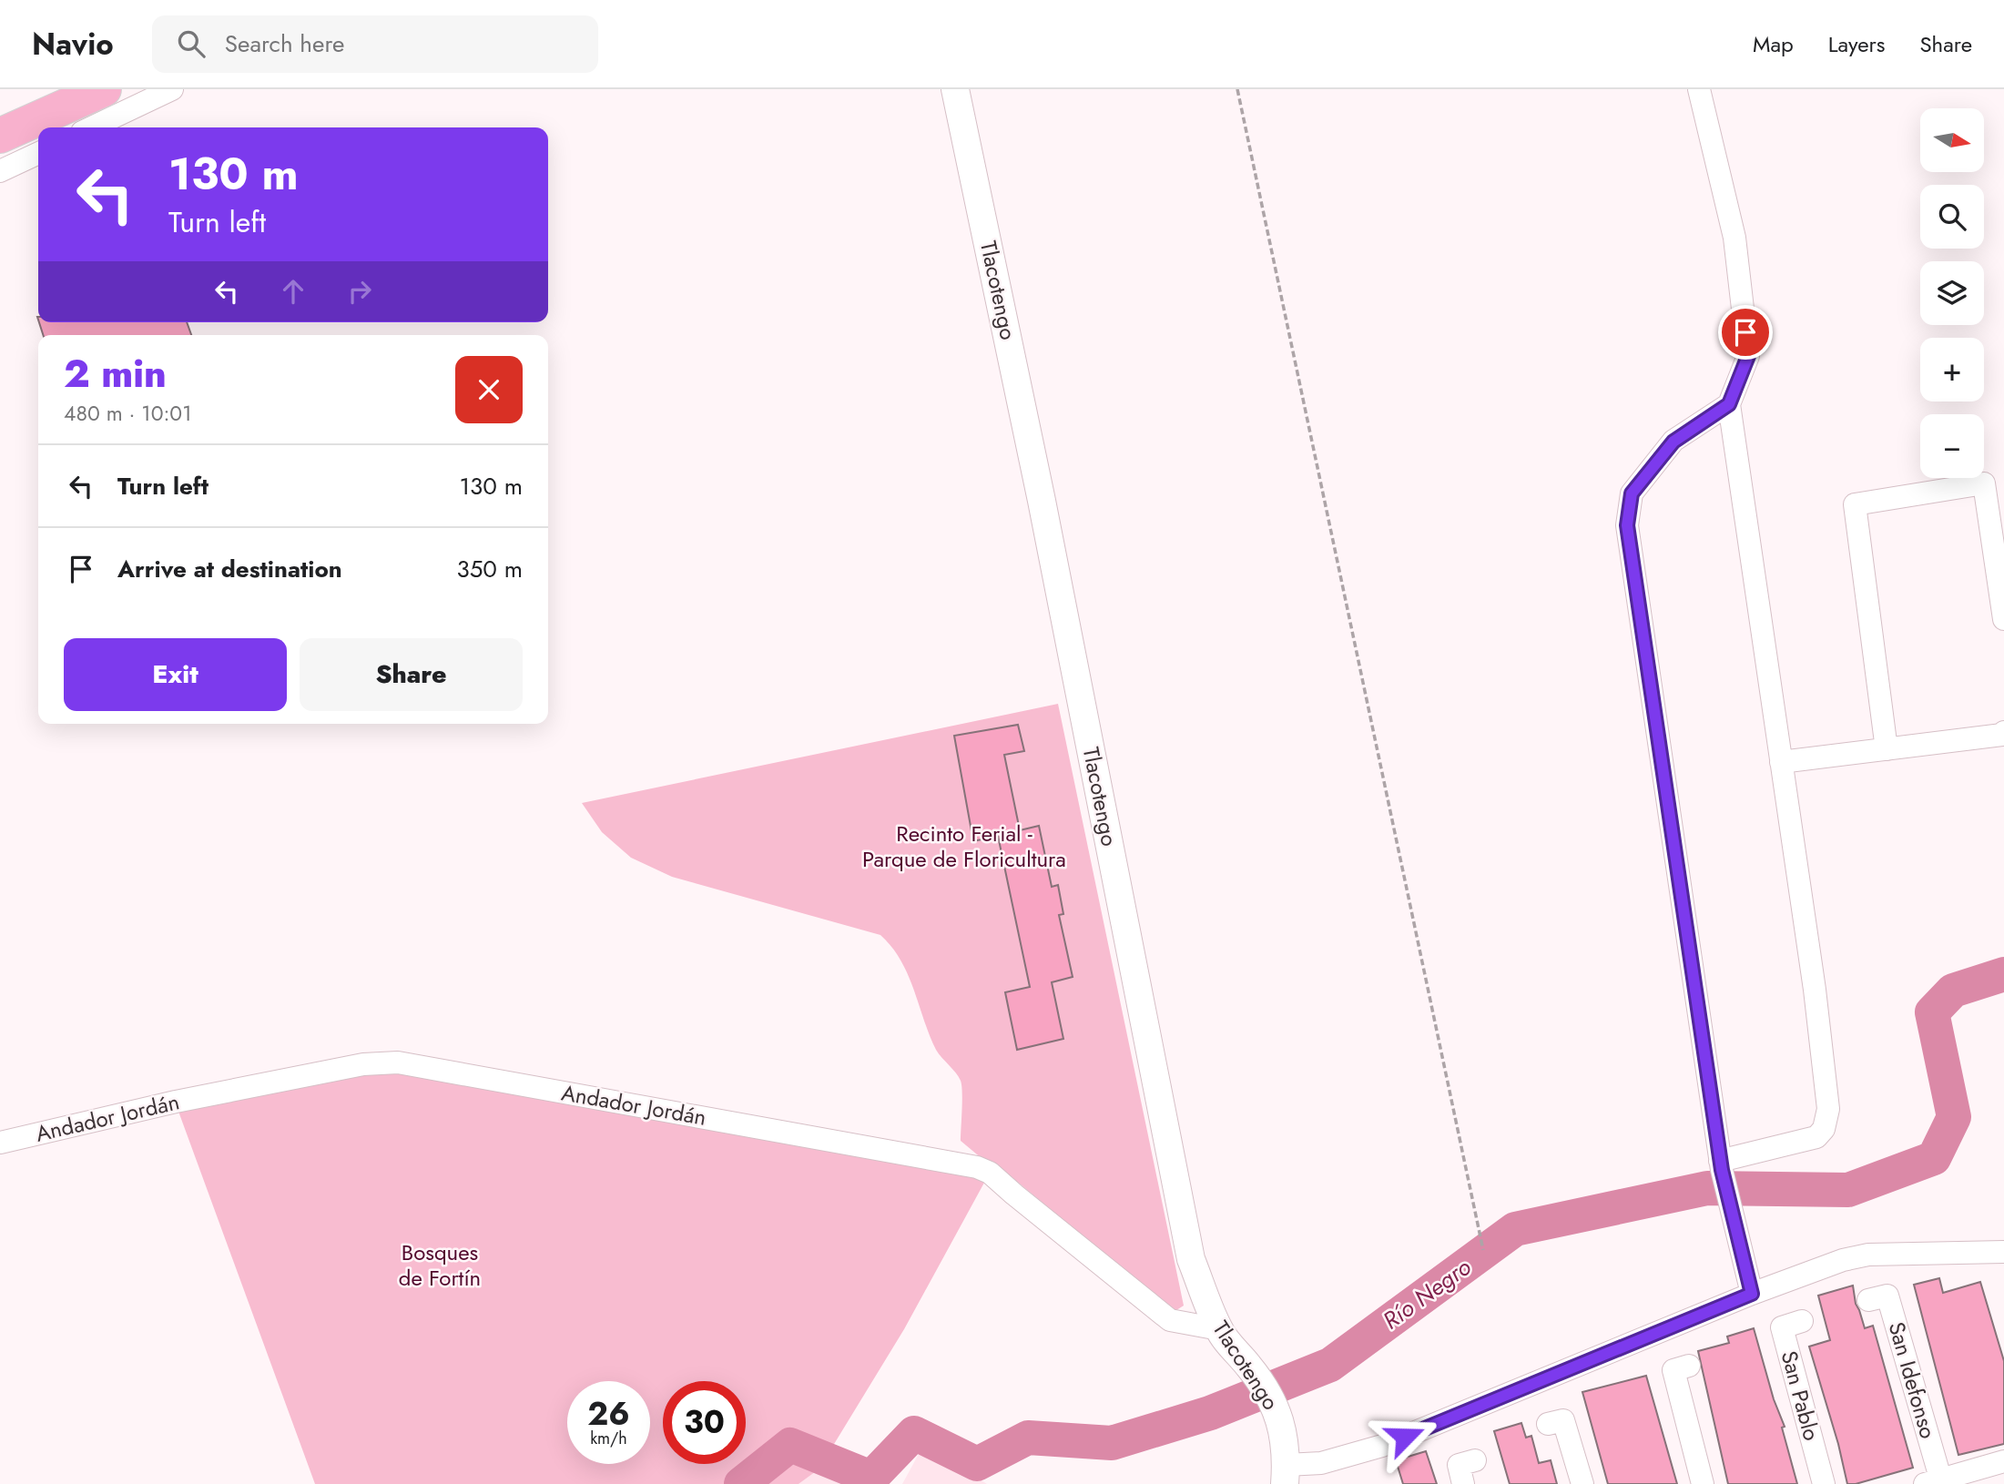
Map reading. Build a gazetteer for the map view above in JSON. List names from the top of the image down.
{
  "streets": {
    "street": [
      "Tlacotengo",
      "Andador Jordán",
      "San Idefonso",
      "San Pablo"
    ]
  },
  "crossings": [
    ["Tlacotengo", "Andador Jordán"]
  ],
  "water": ["Río Negro"],
  "parks": ["Recinto Ferial - Parque de Floricultura", "Bosques de Fortín"],
  "north": "right",
  "page": {
    "header": "Navio",
    "search": "Search here",
    "nav": ["Map", "Layers", "Share"],
    "map_buttons": ["+", "−"],
    "turn": ["130 m", "Turn left"],
    "heading": ["2 min", "480 m · 10:01"],
    "list": [
      {
        "name": "Turn left",
        "value": "130 m"
      },
      {
        "name": "Arrive at destination",
        "value": "350 m"
      }
    ],
    "buttons": ["Exit", "Share"],
    "speed": "26 km/h",
    "limit": "30"
  }
}
